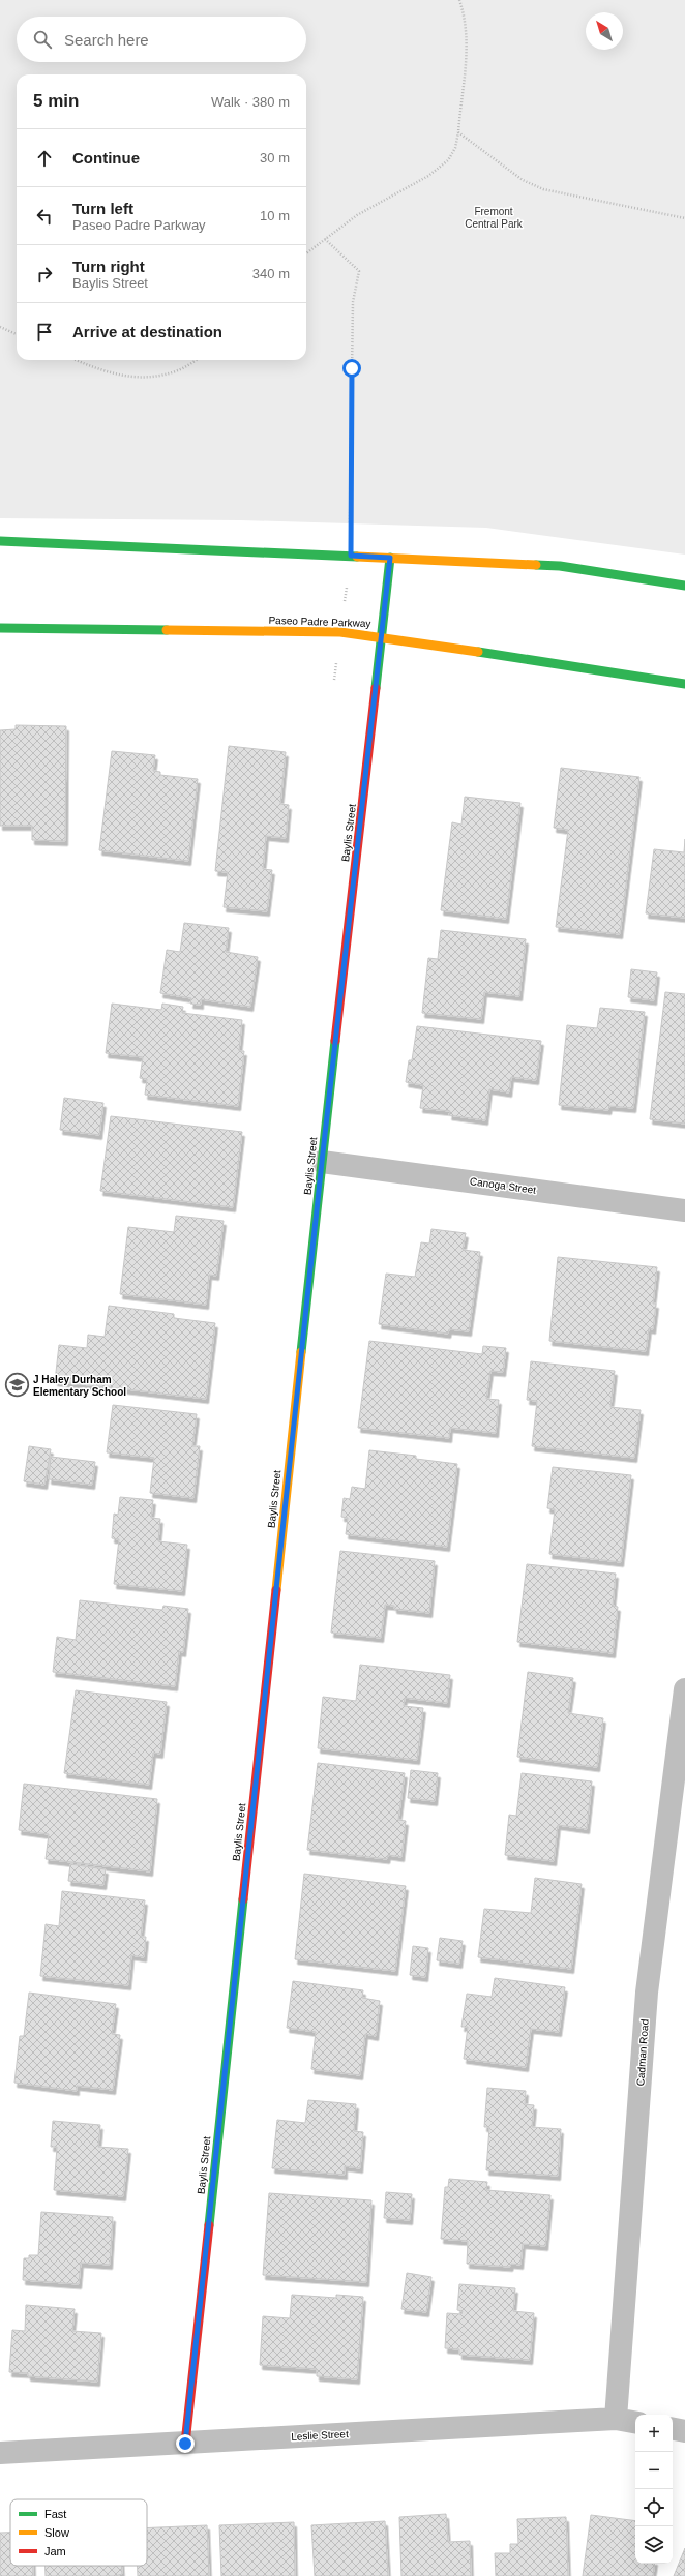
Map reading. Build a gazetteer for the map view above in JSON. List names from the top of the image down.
{
  "streets": {
    "street": [
      "Paseo Padre Parkway",
      "Baylis Street",
      "Canoga Street",
      "Cadman Road",
      "Leslie Street"
    ]
  },
  "crossings": [
    ["Paseo Padre Parkway", "Baylis Street"],
    ["Baylis Street", "Canoga Street"],
    ["Baylis Street", "Leslie Street"],
    ["Cadman Road", "Leslie Street"]
  ],
  "parks": ["Fremont Central Park"],
  "places": {
    "school or university": ["J Haley Durham Elementary School"]
  },
  "legend": ["Fast", "Slow", "Jam"],
  "north": "top left",
  "page": {
    "search": "Search here",
    "heading": ["5 min", "Walk · 380 m"],
    "list": [
      ["Continue", "30 m"],
      ["Turn left", "Paseo Padre Parkway", "10 m"],
      ["Turn right", "Baylis Street", "340 m"],
      "Arrive at destination"
    ],
    "map_buttons": ["+", "−"]
  }
}
